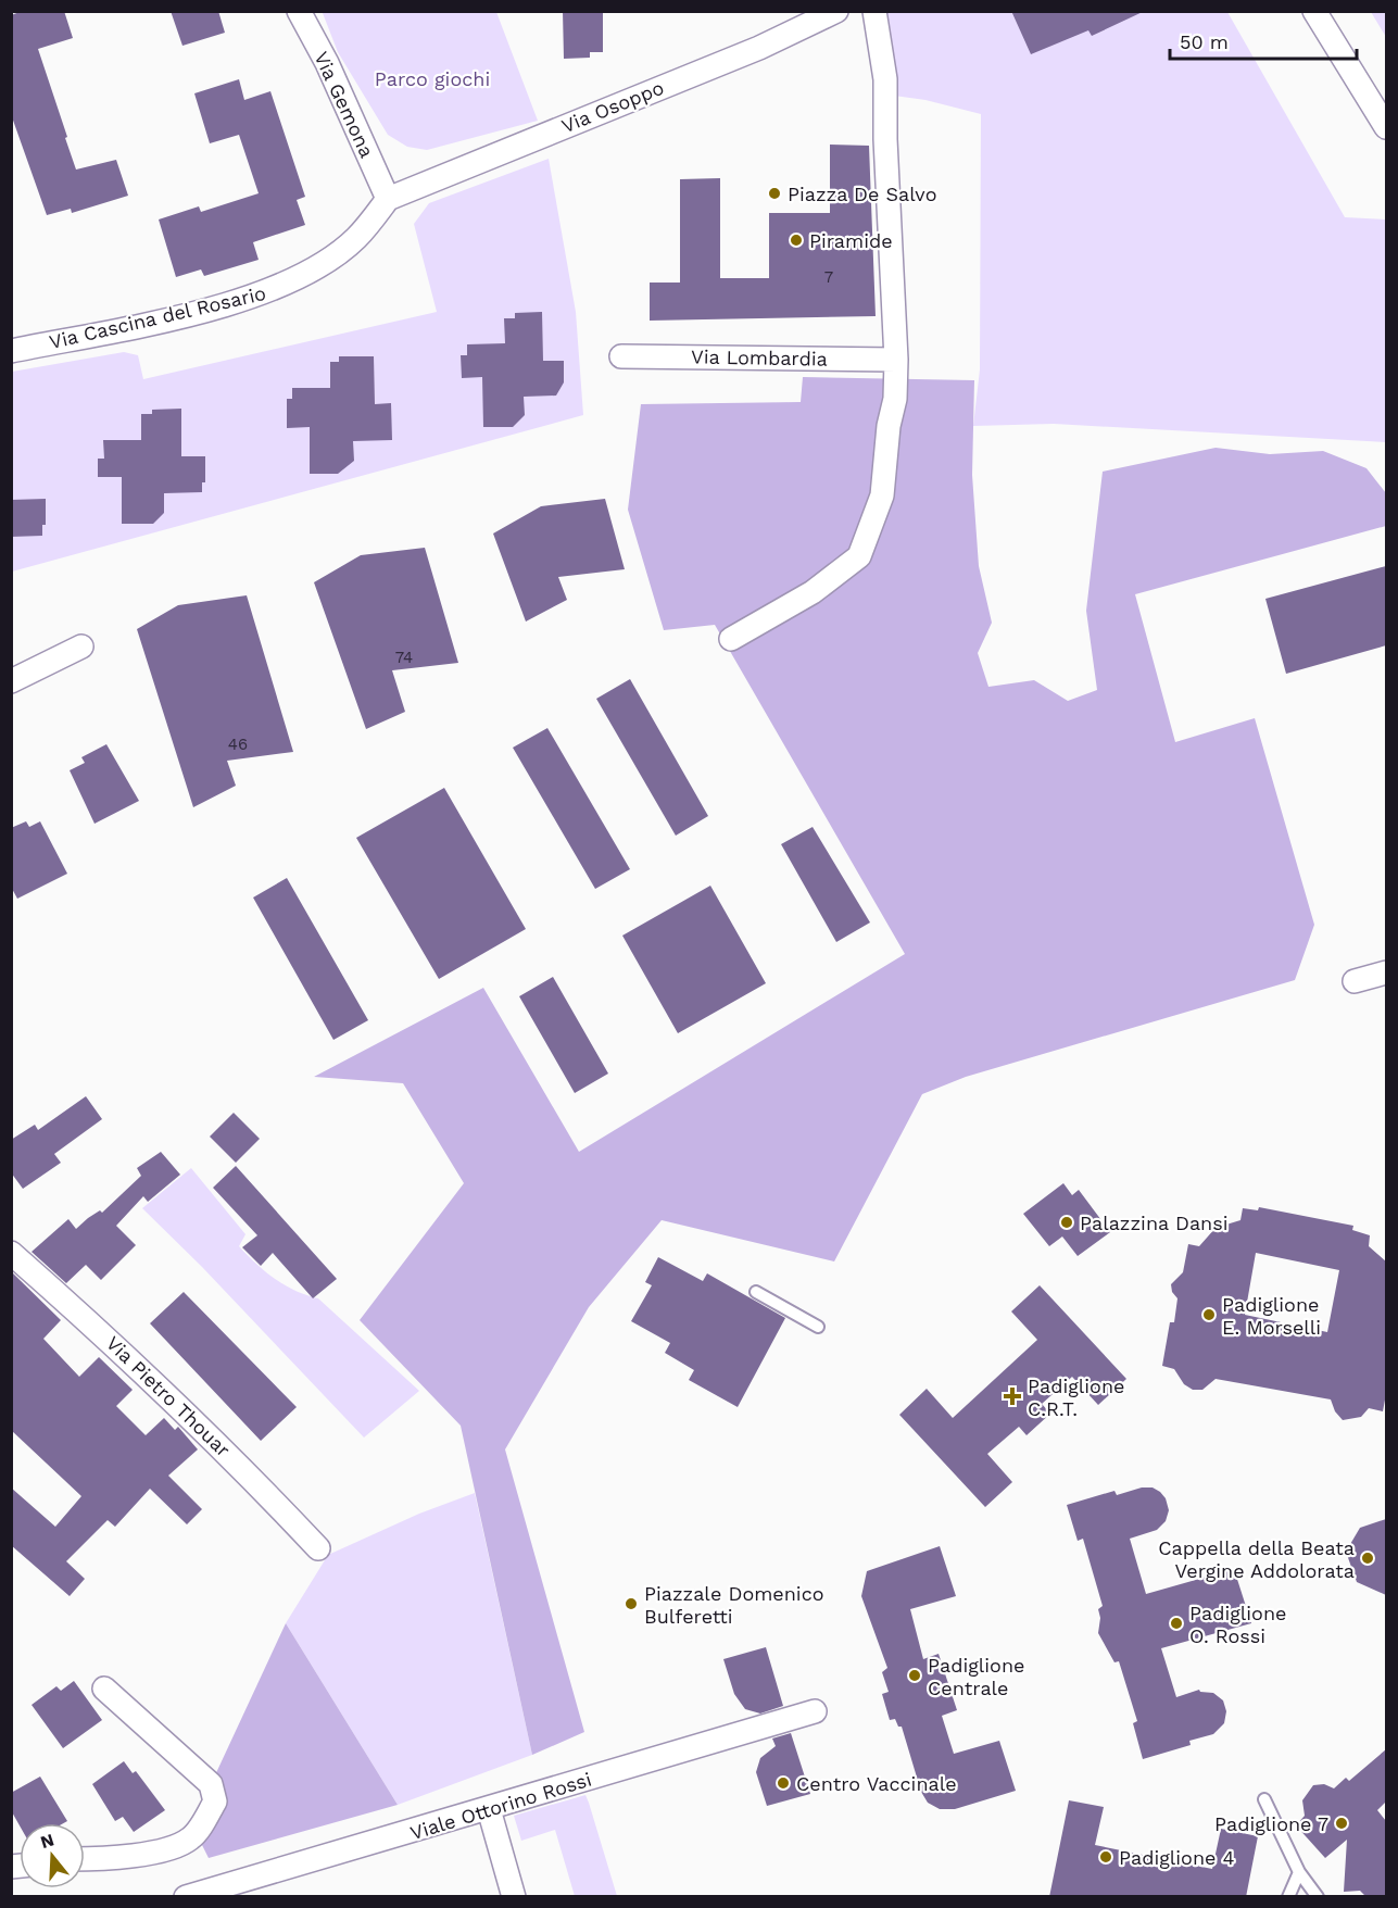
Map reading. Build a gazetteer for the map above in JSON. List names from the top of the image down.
{
  "streets": {
    "street": [
      "Via Gemona",
      "Via Osoppo",
      "Via Cascina del Rosario",
      "Via Lombardia",
      "Via Pietro Thouar",
      "Viale Ottorino Rossi"
    ]
  },
  "crossings": [
    ["Via Gemona", "Via Osoppo"],
    ["Via Gemona", "Via Cascina del Rosario"],
    ["Via Osoppo", "Via Cascina del Rosario"]
  ],
  "parks": ["Parco giochi"],
  "places": {
    "other": [
      "Piazza De Salvo",
      "Piramide",
      "Palazzina Dansi",
      "Padiglione E. Morselli",
      "Cappella della Beata Vergine Addolorata",
      "Piazzale Domenico Bulferetti",
      "Padiglione O. Rossi",
      "Padiglione Centrale",
      "Centro Vaccinale",
      "Padiglione 7",
      "Padiglione 4"
    ],
    "health": ["Padiglione C.R.T."]
  },
  "house_numbers": ["7", "74", "46"],
  "scale_bar": "50 m",
  "north": "top"
}
